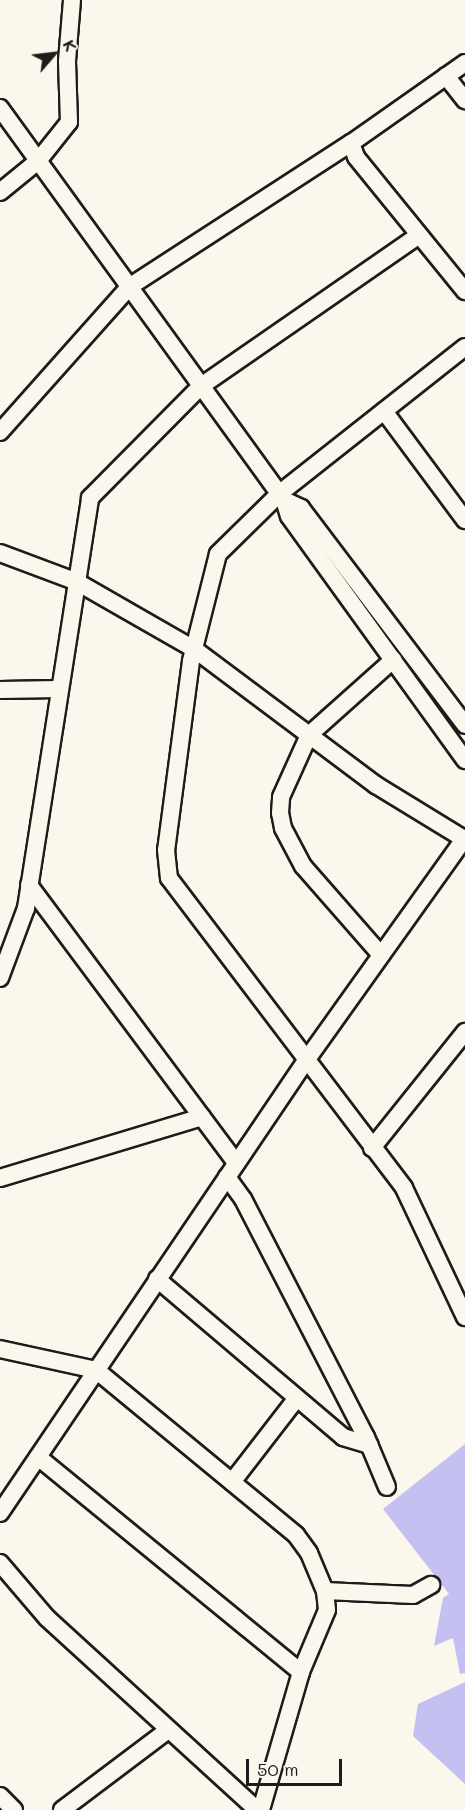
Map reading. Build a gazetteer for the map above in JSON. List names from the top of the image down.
{
  "scale_bar": "50 m",
  "north": "top right"
}
